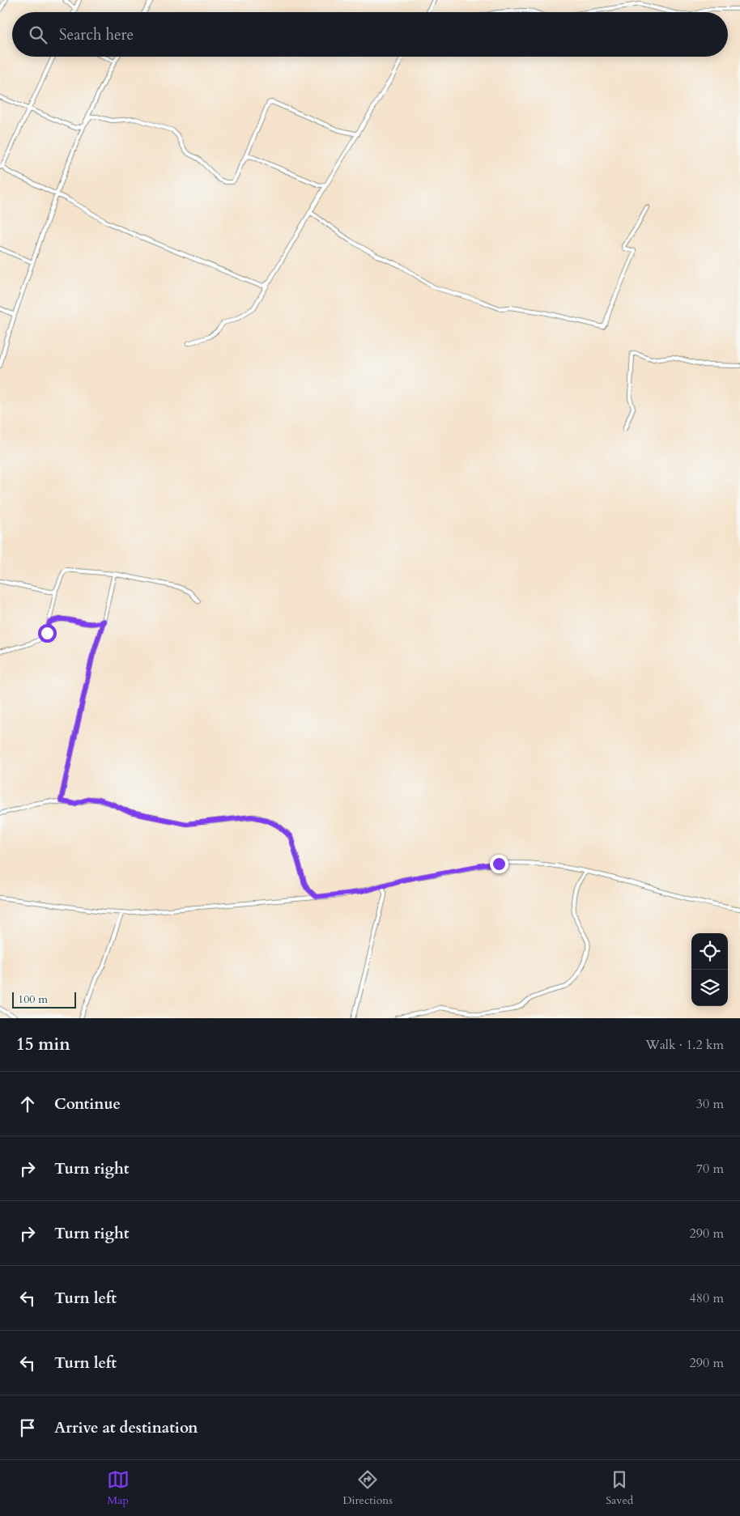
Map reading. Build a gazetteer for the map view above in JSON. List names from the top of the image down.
{
  "scale_bar": "100 m",
  "page": {
    "search": "Search here",
    "scale": "100 m",
    "heading": ["15 min", "Walk · 1.2 km"],
    "list": [
      ["Continue", "30 m"],
      ["Turn right", "70 m"],
      ["Turn right", "290 m"],
      ["Turn left", "480 m"],
      ["Turn left", "290 m"],
      "Arrive at destination"
    ],
    "nav": ["Map", "Directions", "Saved"]
  }
}
